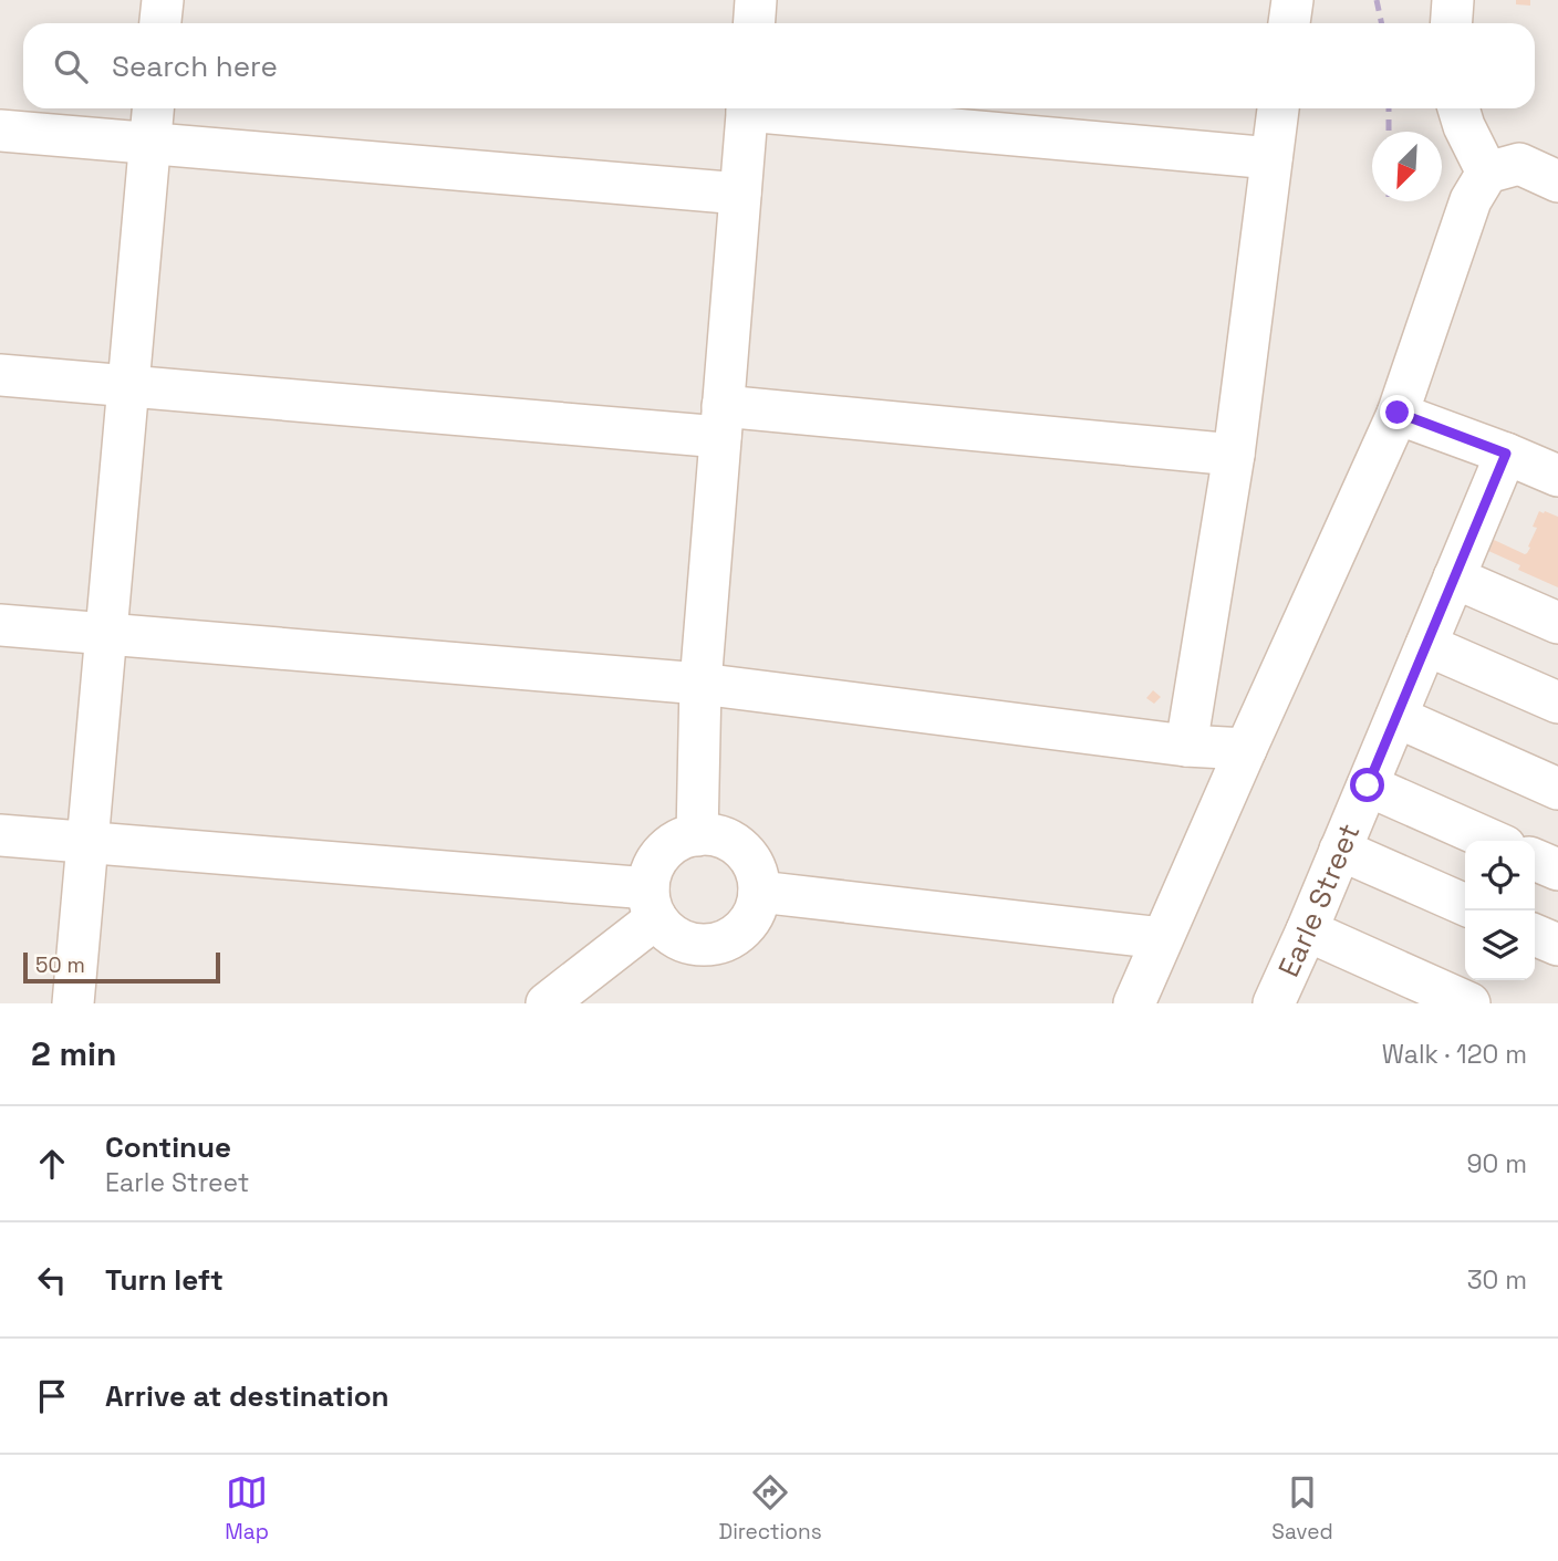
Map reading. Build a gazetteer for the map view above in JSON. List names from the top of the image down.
{
  "streets": {
    "street": ["Earle Street"]
  },
  "scale_bar": "50 m",
  "north": "bottom left",
  "page": {
    "search": "Search here",
    "scale": "50 m",
    "heading": ["2 min", "Walk · 120 m"],
    "list": [
      ["Continue", "Earle Street", "90 m"],
      ["Turn left", "30 m"],
      "Arrive at destination"
    ],
    "nav": ["Map", "Directions", "Saved"]
  }
}
